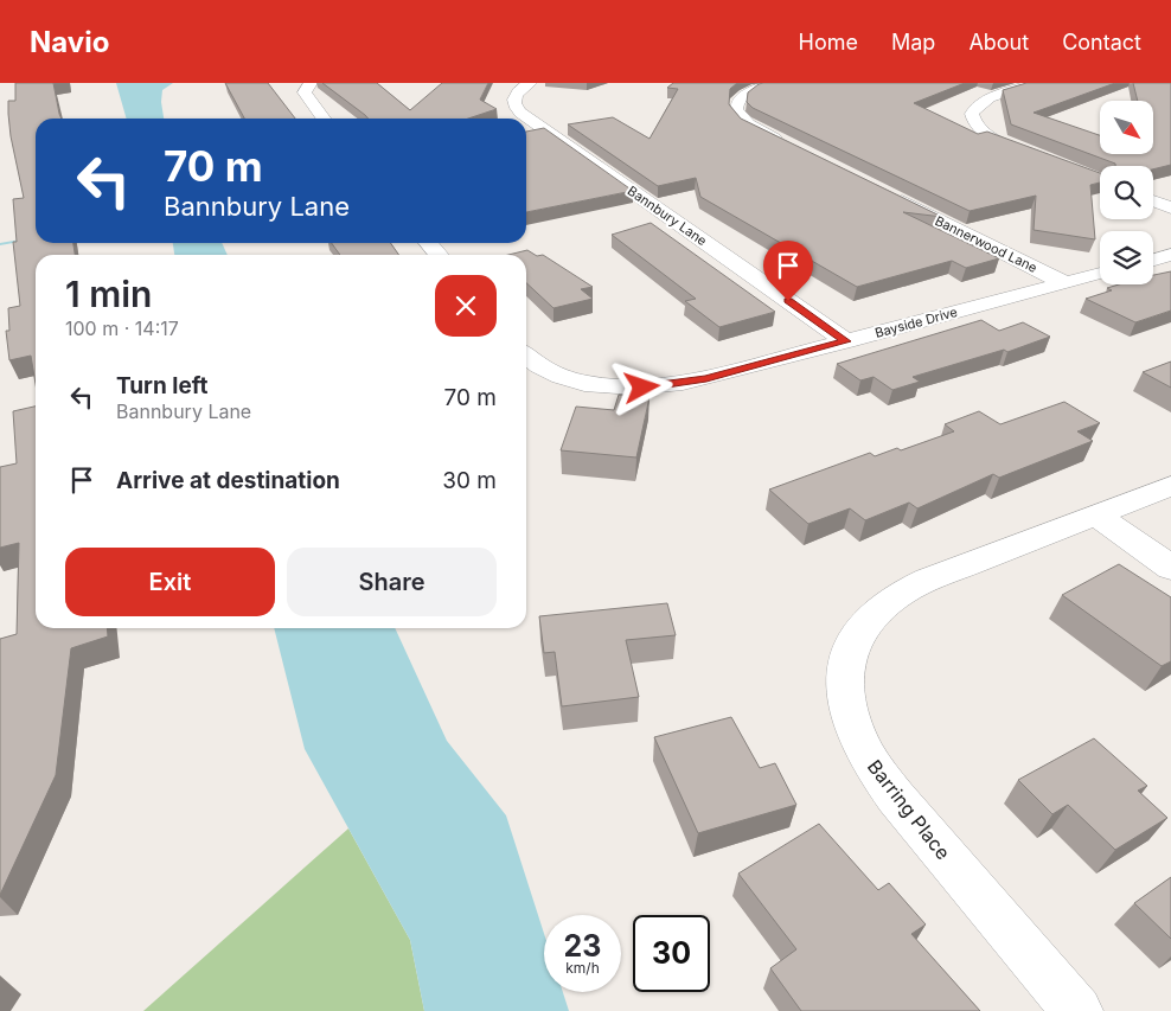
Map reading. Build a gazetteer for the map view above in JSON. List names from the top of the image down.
{
  "streets": {
    "street": [
      "Bannbury Lane",
      "Bannerwood Lane",
      "Bayside Drive",
      "Barring Place"
    ]
  },
  "crossings": [
    ["Bannbury Lane", "Bayside Drive"],
    ["Bannerwood Lane", "Bayside Drive"]
  ],
  "north": "bottom right",
  "page": {
    "header": "Navio",
    "nav": [
      "Home",
      "Map",
      "About",
      "Contact"
    ],
    "turn": ["70 m", "Bannbury Lane"],
    "heading": ["1 min", "100 m · 14:17"],
    "list": [
      {
        "name": "Turn left",
        "note": "Bannbury Lane",
        "value": "70 m"
      },
      {
        "name": "Arrive at destination",
        "value": "30 m"
      }
    ],
    "buttons": ["Exit", "Share"],
    "speed": "23 km/h",
    "limit": "30"
  }
}
